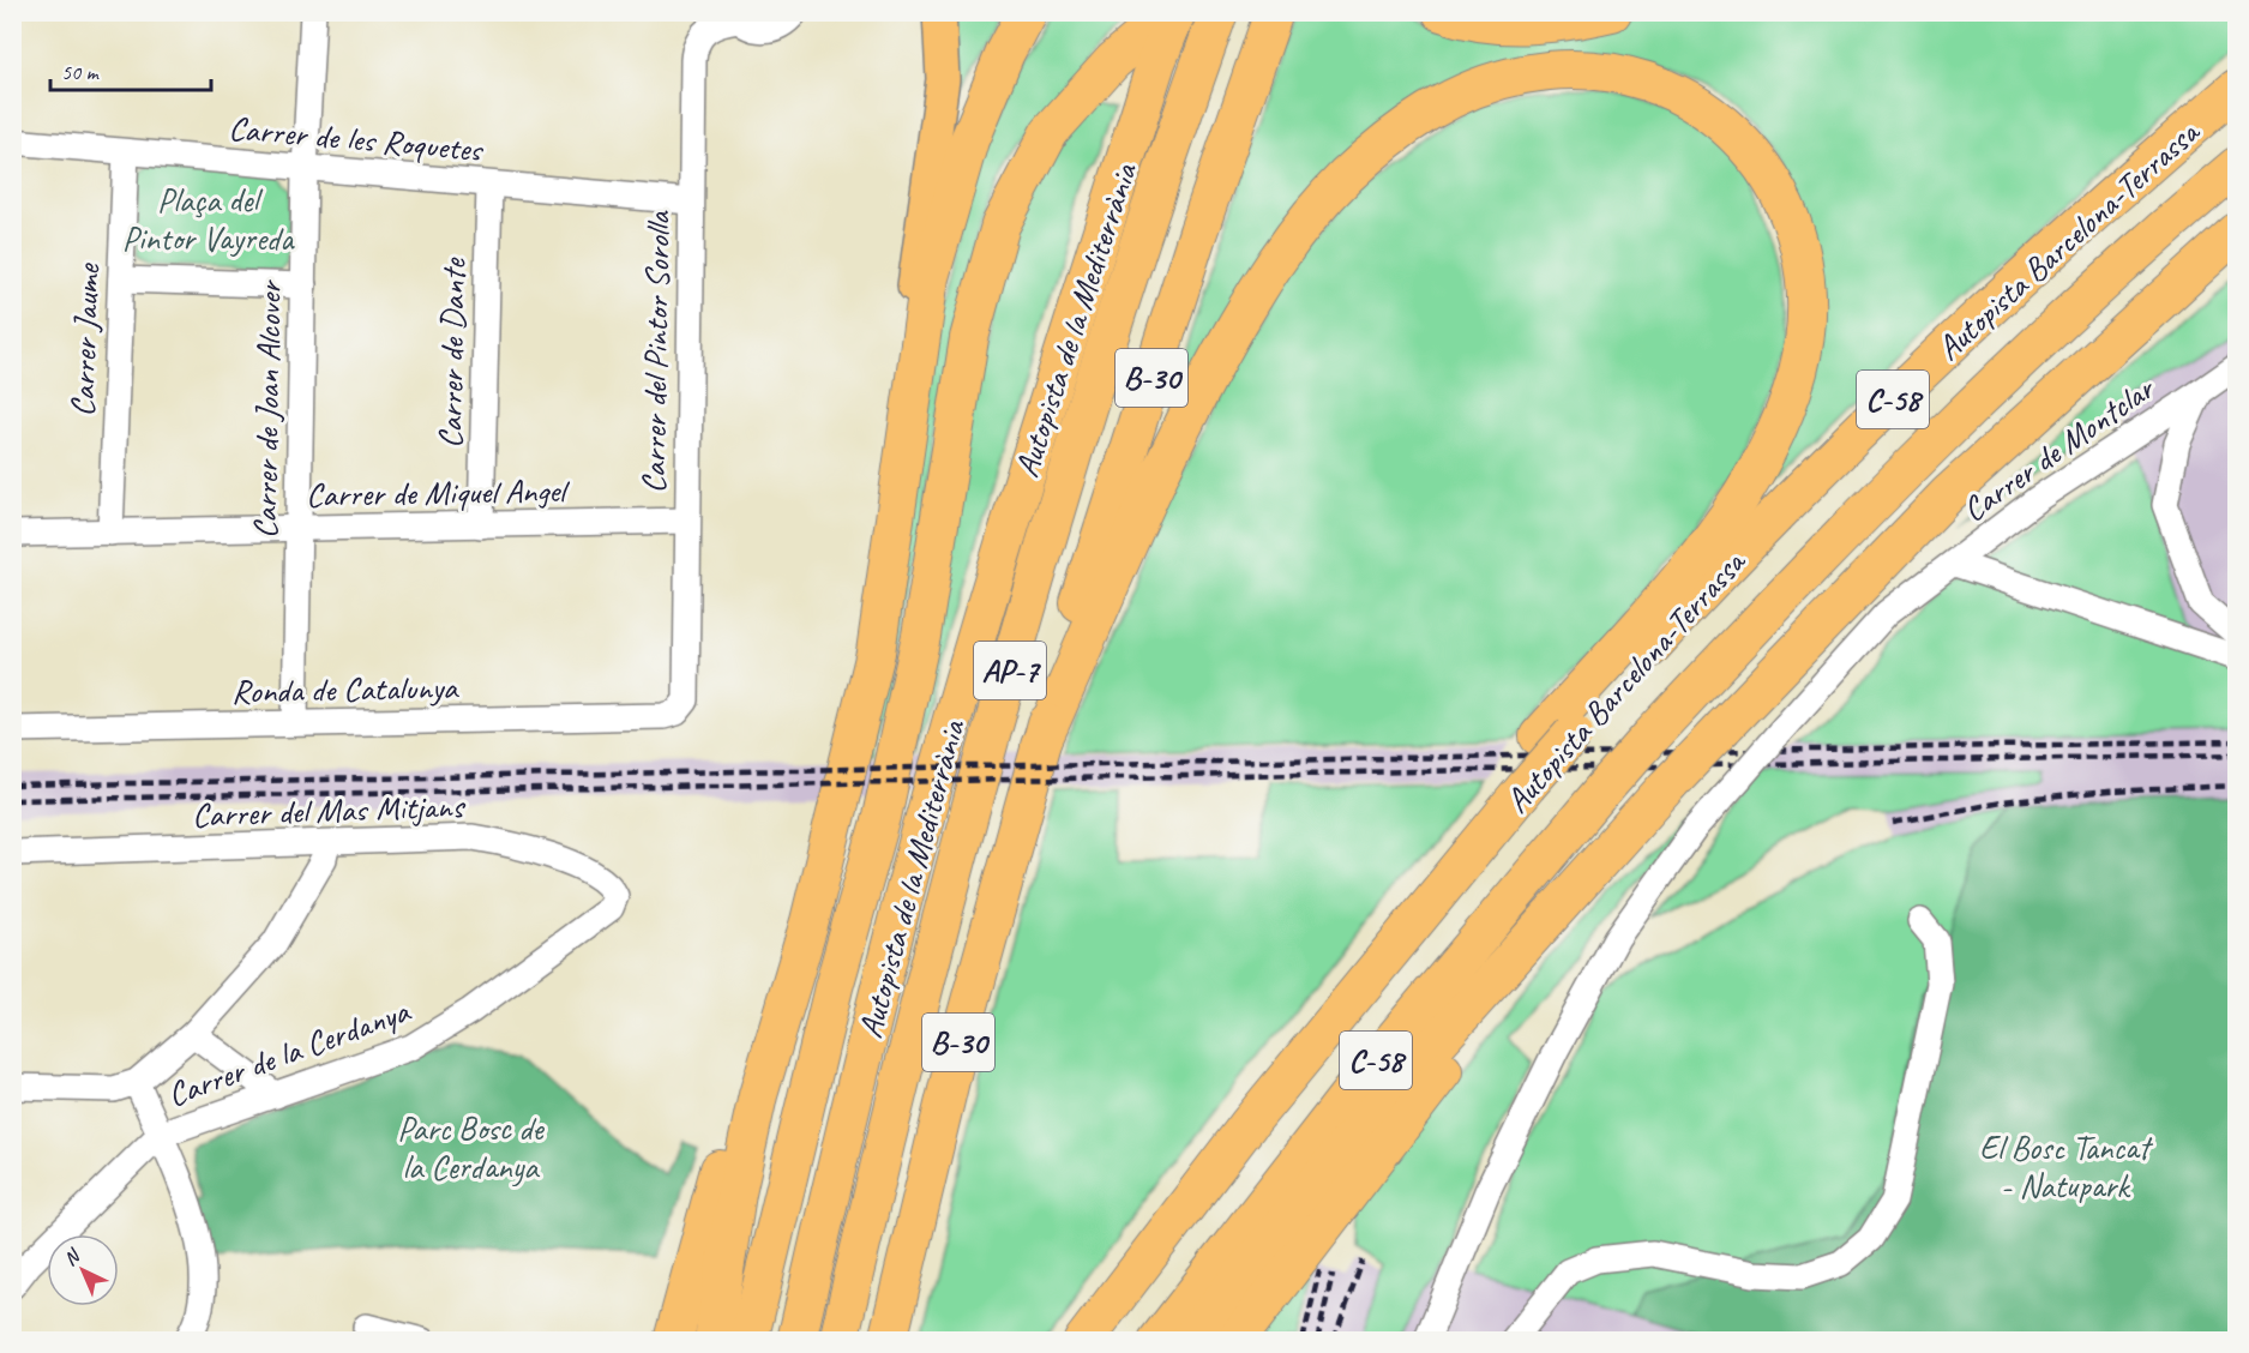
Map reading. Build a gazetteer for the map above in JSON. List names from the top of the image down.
{
  "streets": {
    "highway": [
      "Autopista Barcelona-Terrassa",
      "Autopista de la Mediterrània",
      "B-30",
      "C-58",
      "AP-7"
    ],
    "street": [
      "Carrer de les Roquetes",
      "Carrer Jaume",
      "Carrer del Pintor Sorolla",
      "Carrer de Dante",
      "Carrer de Joan Alcover",
      "Carrer de Montclar",
      "Carrer de Miquel Angel",
      "Ronda de Catalunya",
      "Carrer del Mas Mitjans",
      "Carrer de la Cerdanya"
    ]
  },
  "crossings": [
    ["Carrer de les Roquetes", "Carrer Jaume"],
    ["Carrer de les Roquetes", "Carrer del Pintor Sorolla"],
    ["Carrer de les Roquetes", "Carrer de Dante"],
    ["Carrer de les Roquetes", "Carrer de Joan Alcover"],
    ["Carrer Jaume", "Carrer de Miquel Angel"],
    ["Carrer del Pintor Sorolla", "Carrer de Miquel Angel"],
    ["Carrer del Pintor Sorolla", "Ronda de Catalunya"],
    ["Carrer de Dante", "Carrer de Miquel Angel"],
    ["Carrer de Joan Alcover", "Carrer de Miquel Angel"],
    ["Carrer de Joan Alcover", "Ronda de Catalunya"],
    ["Carrer del Mas Mitjans", "Carrer de la Cerdanya"]
  ],
  "parks": ["Plaça del Pintor Vayreda", "Parc Bosc de la Cerdanya", "El Bosc Tancat - Natupark"],
  "scale_bar": "50 m",
  "north": "top left"
}
